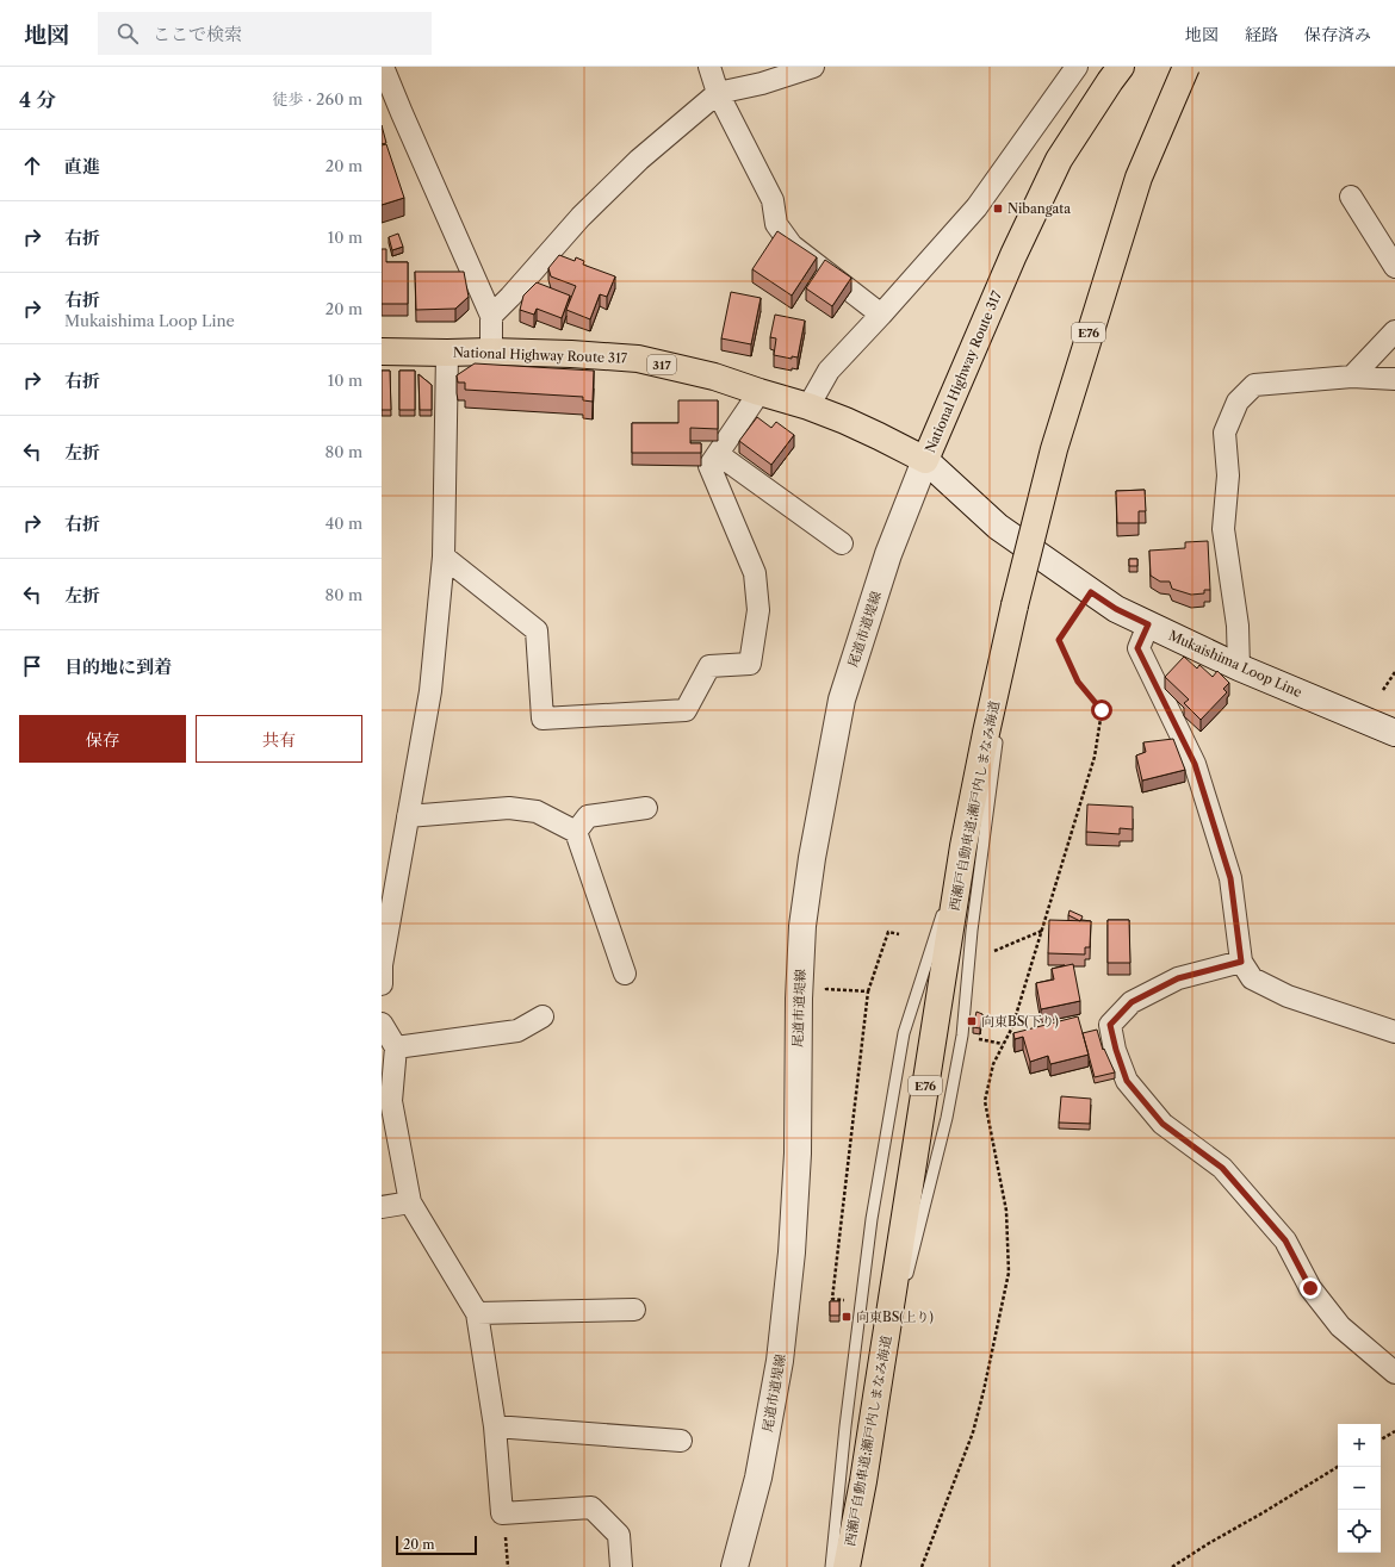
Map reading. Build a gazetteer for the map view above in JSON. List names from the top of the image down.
{
  "streets": {
    "highway": [
      "E76",
      "National Highway Route 317",
      "317",
      "西瀬戸自動車道;瀬戸内しまなみ海道"
    ],
    "street": ["尾道市道堤線", "Mukaishima Loop Line"]
  },
  "crossings": [
    ["National Highway Route 317", "尾道市道堤線"],
    ["National Highway Route 317", "Mukaishima Loop Line"],
    ["尾道市道堤線", "Mukaishima Loop Line"]
  ],
  "places": {
    "transit": ["Nibangata", "向東BS(下り)", "向東BS(上り)"]
  },
  "scale_bar": "20 m",
  "page": {
    "header": "地図",
    "search": "ここで検索",
    "nav": ["地図", "経路", "保存済み"],
    "heading": ["4 分", "徒歩 · 260 m"],
    "list": [
      ["直進", "20 m"],
      ["右折", "10 m"],
      ["右折", "Mukaishima Loop Line", "20 m"],
      ["右折", "10 m"],
      ["左折", "80 m"],
      ["右折", "40 m"],
      ["左折", "80 m"],
      "目的地に到着"
    ],
    "buttons": ["保存", "共有"],
    "map_buttons": ["+", "−"],
    "scale": "20 m"
  }
}
